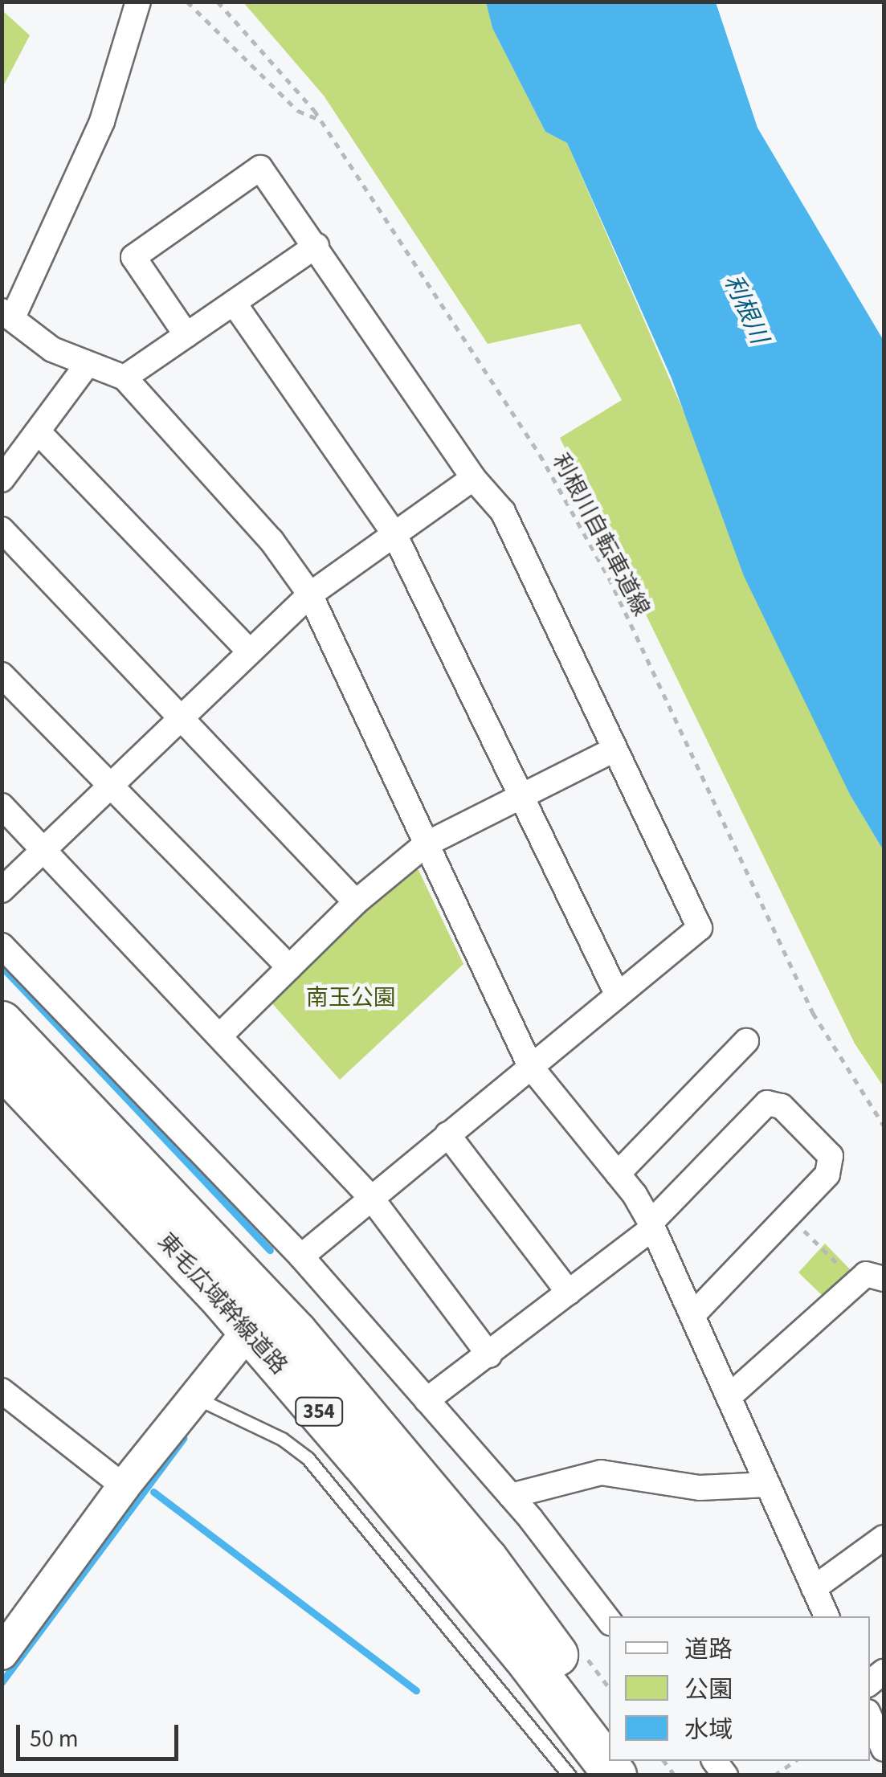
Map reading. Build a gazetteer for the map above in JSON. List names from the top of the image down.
{
  "streets": {
    "highway": ["東毛広域幹線道路", "354"],
    "path": ["利根川自転車道線"]
  },
  "water": ["利根川"],
  "parks": ["南玉公園"],
  "legend": ["道路", "公園", "水域"],
  "scale_bar": "50 m"
}
